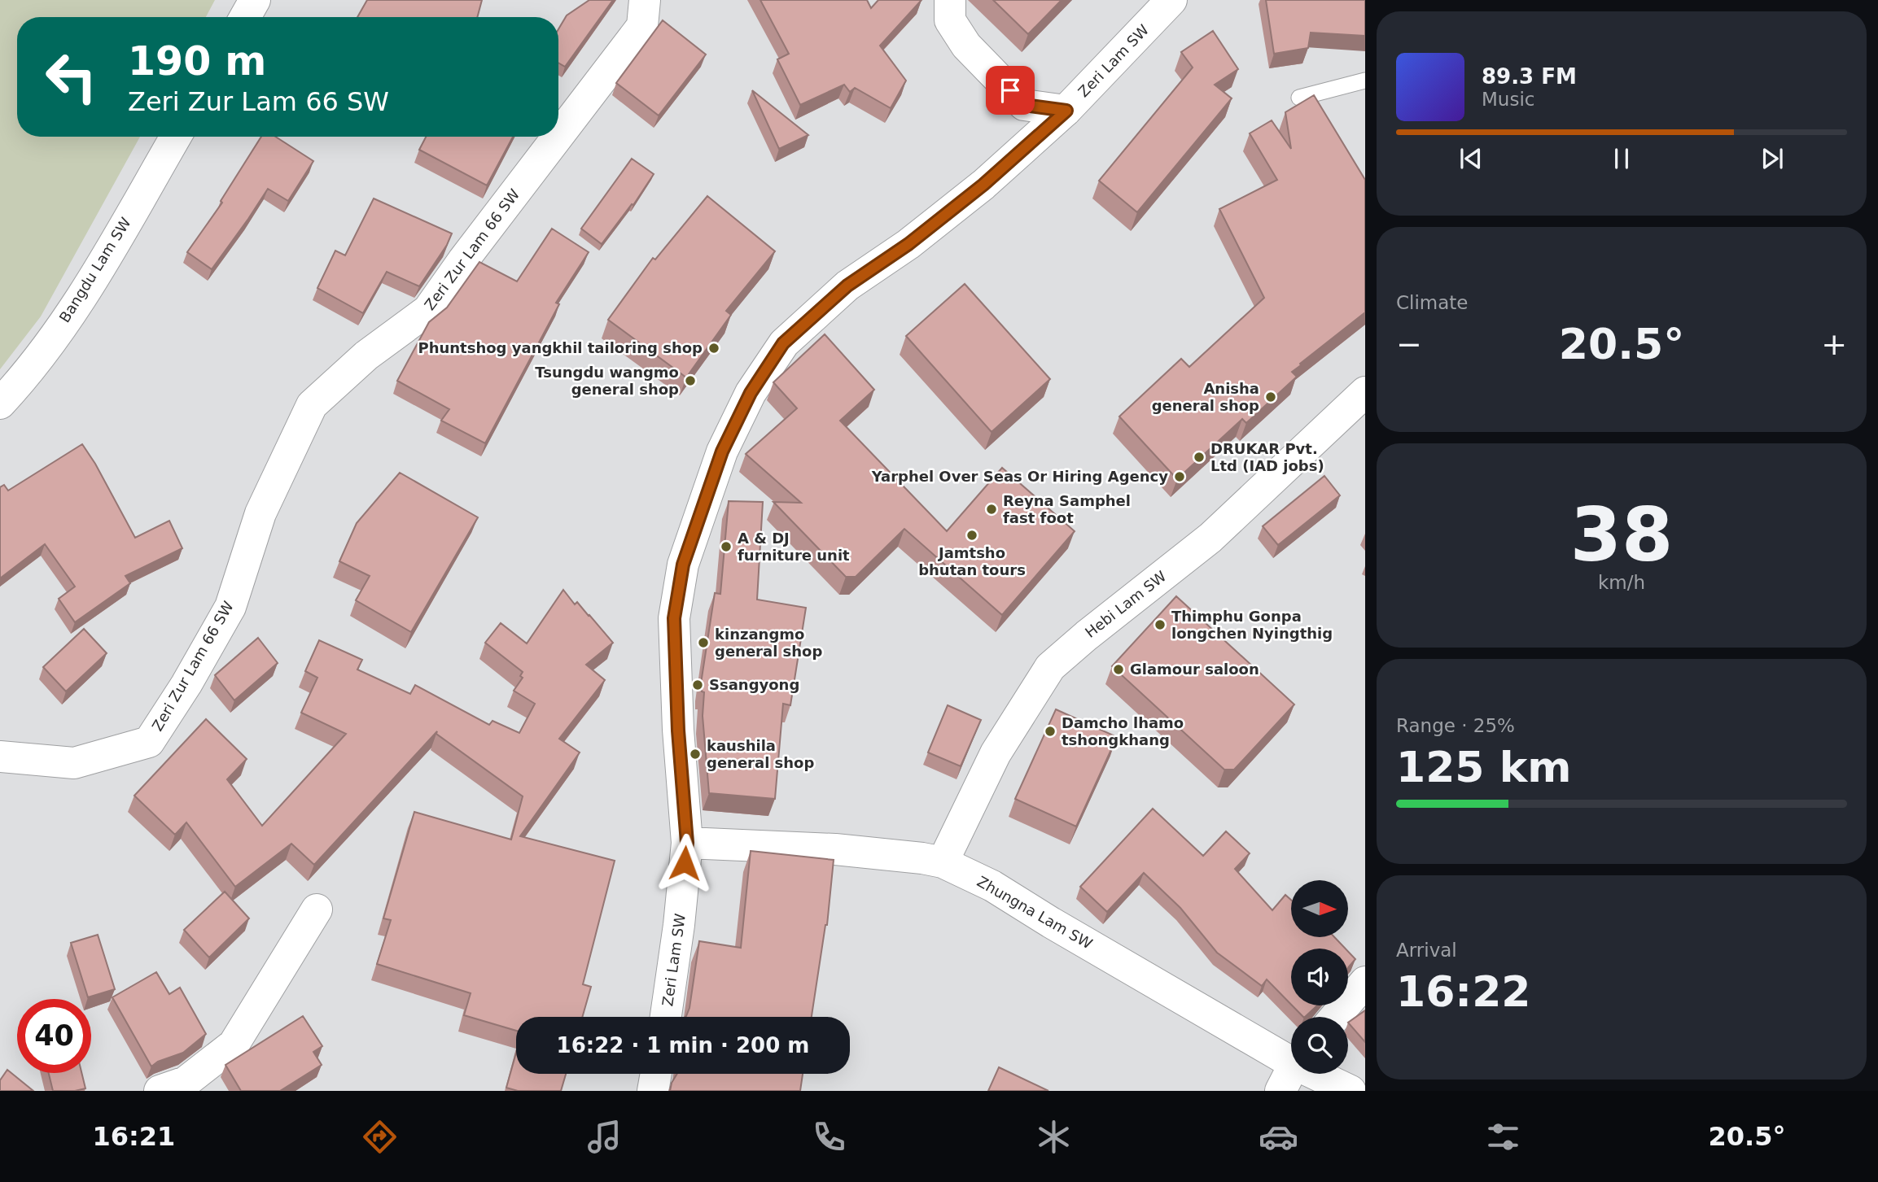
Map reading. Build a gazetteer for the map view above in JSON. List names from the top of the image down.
{
  "streets": {
    "street": [
      "Zeri Lam SW",
      "Zeri Zur Lam 66 SW",
      "Bangdu Lam SW",
      "Hebi Lam SW",
      "Zhungna Lam SW"
    ]
  },
  "crossings": [
    ["Zeri Lam SW", "Zhungna Lam SW"],
    ["Hebi Lam SW", "Zhungna Lam SW"]
  ],
  "places": [
    "Phuntshog yangkhil tailoring shop",
    "Tsungdu wangmo general shop",
    "Anisha general shop",
    "DRUKAR Pvt. Ltd (IAD jobs)",
    "Yarphel Over Seas Or Hiring Agency",
    "Reyna Samphel fast foot",
    "Jamtsho bhutan tours",
    "A & DJ furniture unit",
    "Thimphu Gonpa longchen Nyingthig",
    "kinzangmo general shop",
    "Glamour saloon",
    "Ssangyong",
    "Damcho lhamo tshongkhang",
    "kaushila general shop"
  ],
  "north": "right",
  "page": {
    "turn": ["190 m", "Zeri Zur Lam 66 SW"],
    "song": ["89.3 FM", "Music"],
    "tile": [
      "Climate",
      ["38", "km/h"],
      ["Range · 25%", "125 km"],
      ["Arrival", "16:22"]
    ],
    "heat": ["−", "20.5°", "+"],
    "limit": "40",
    "trip": "16:22 · 1 min · 200 m",
    "tabs": ["16:21", "20.5°"]
  }
}
